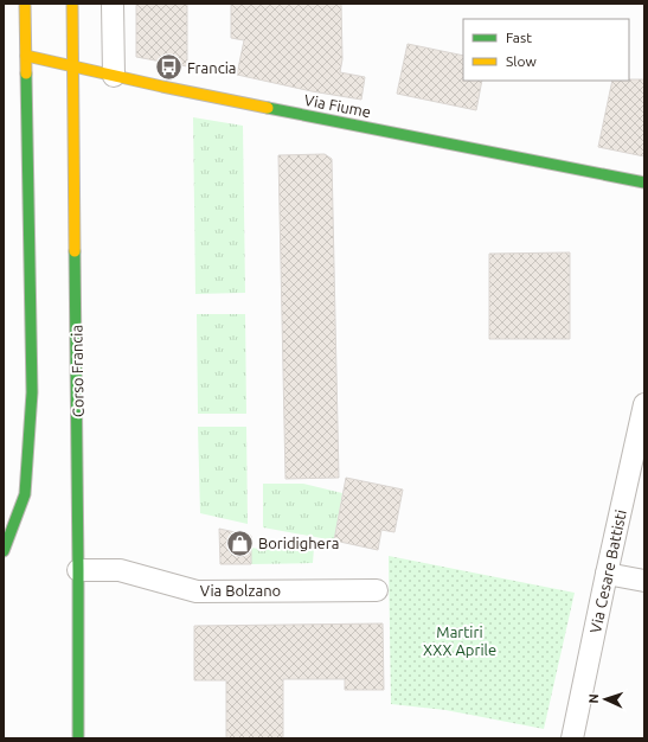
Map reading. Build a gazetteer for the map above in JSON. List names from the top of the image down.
{
  "streets": {
    "main road": ["Via Fiume", "Corso Francia"],
    "street": ["Via Cesare Battisti", "Via Bolzano"]
  },
  "crossings": [
    ["Via Fiume", "Corso Francia"],
    ["Corso Francia", "Via Bolzano"]
  ],
  "parks": ["Martiri XXX Aprile"],
  "places": {
    "bus stop": ["Francia"],
    "shop": ["Boridighera"]
  },
  "legend": ["Fast", "Slow"],
  "north": "left"
}
